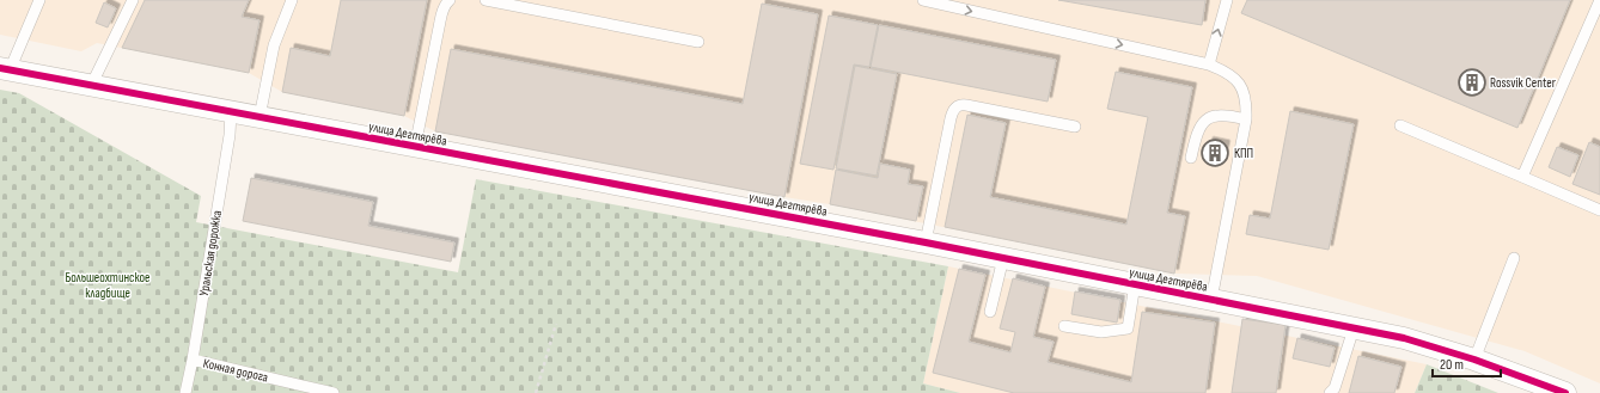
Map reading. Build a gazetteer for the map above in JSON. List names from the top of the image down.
{
  "streets": {
    "street": ["улица Дегтярёва"],
    "lane": ["Уральская дорожка", "Конная дорога"]
  },
  "crossings": [
    ["улица Дегтярёва", "Уральская дорожка"],
    ["Уральская дорожка", "Конная дорога"]
  ],
  "parks": ["Большеохтинское кладбище"],
  "places": {
    "building": ["Rossvik Center", "КПП"]
  },
  "scale_bar": "20 m"
}
